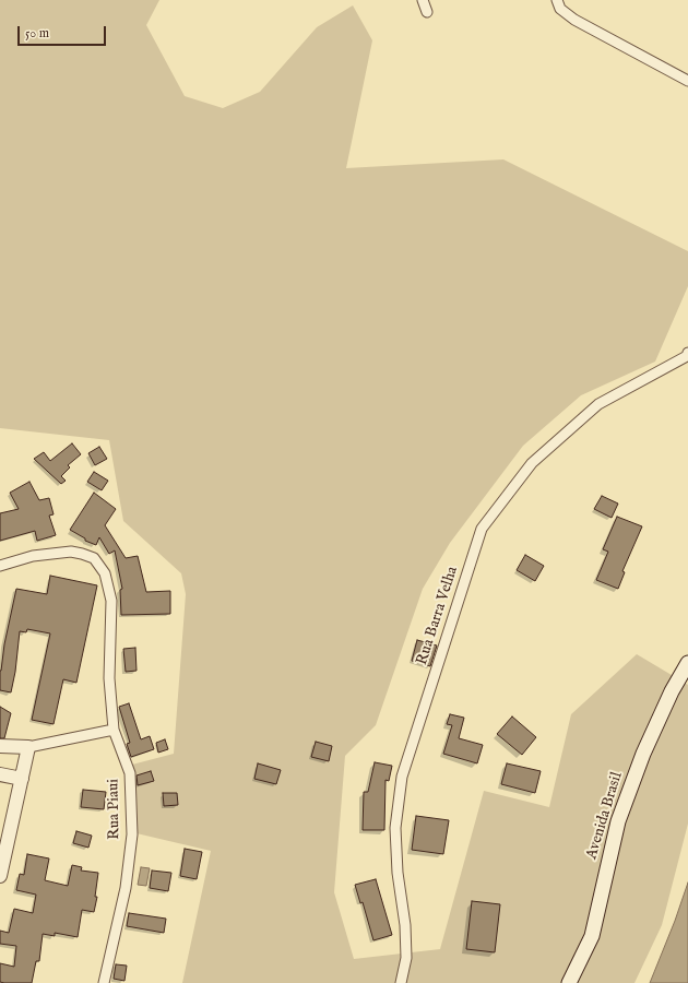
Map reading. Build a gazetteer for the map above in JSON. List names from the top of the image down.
{
  "streets": {
    "main road": ["Avenida Brasil"],
    "street": ["Rua Barra Velha", "Rua Piaui"]
  },
  "scale_bar": "50 m"
}
